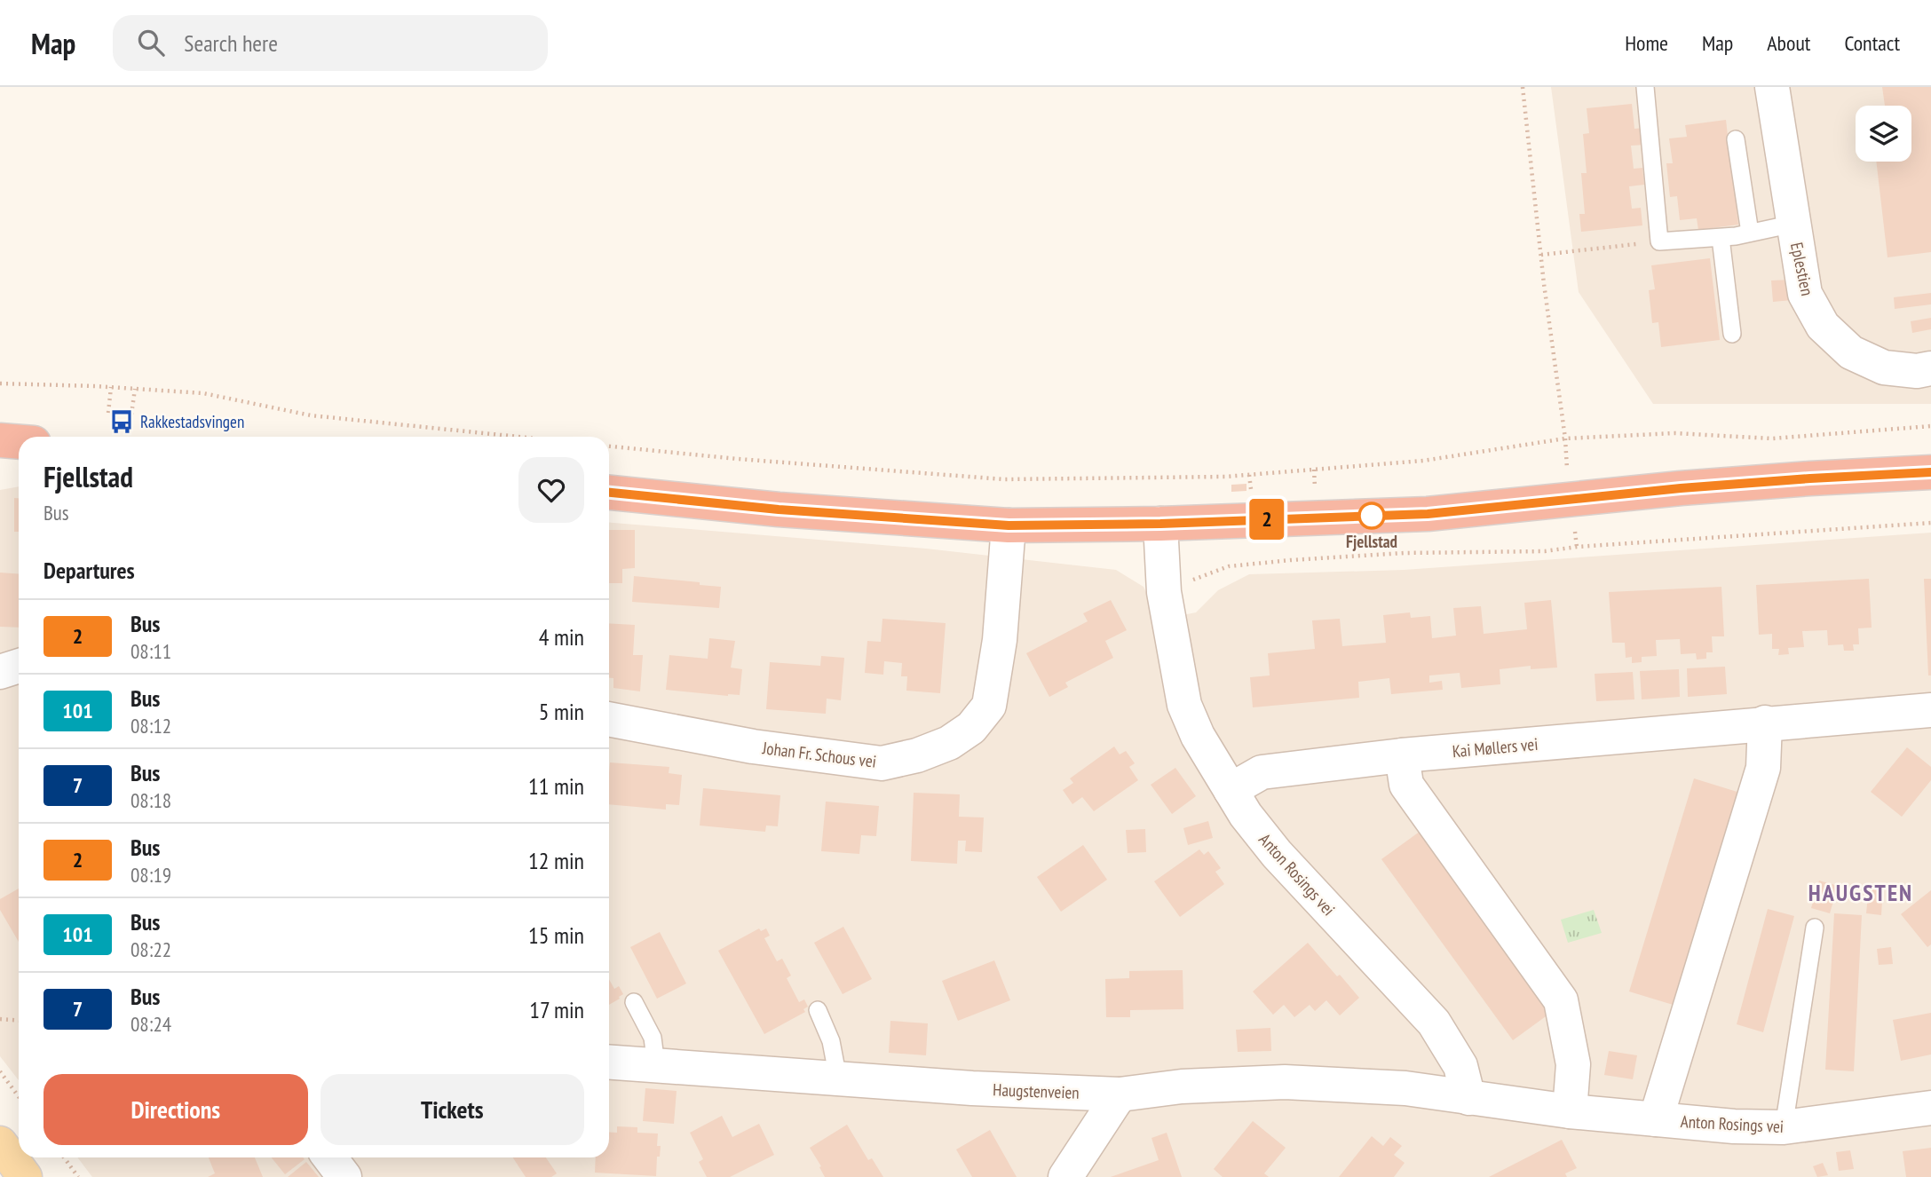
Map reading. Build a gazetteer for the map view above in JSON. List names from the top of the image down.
{
  "streets": {
    "street": [
      "Eplestien",
      "Kai Møllers vei",
      "Johan Fr. Schous vei",
      "Anton Rosings vei",
      "Haugstenveien"
    ]
  },
  "crossings": [
    ["Kai Møllers vei", "Anton Rosings vei"],
    ["Anton Rosings vei", "Haugstenveien"]
  ],
  "districts": ["HAUGSTEN"],
  "places": {
    "bus stop": ["Rakkestadsvingen"],
    "other": ["Fjellstad"]
  },
  "lines": ["bus line 2"],
  "page": {
    "header": "Map",
    "search": "Search here",
    "nav": [
      "Home",
      "Map",
      "About",
      "Contact"
    ],
    "on_map": "2",
    "heading": [
      ["Fjellstad", "Bus"],
      "Departures"
    ],
    "list": [
      {
        "mark": "2",
        "name": "Bus",
        "note": "08:11",
        "value": "4 min"
      },
      {
        "mark": "101",
        "name": "Bus",
        "note": "08:12",
        "value": "5 min"
      },
      {
        "mark": "7",
        "name": "Bus",
        "note": "08:18",
        "value": "11 min"
      },
      {
        "mark": "2",
        "name": "Bus",
        "note": "08:19",
        "value": "12 min"
      },
      {
        "mark": "101",
        "name": "Bus",
        "note": "08:22",
        "value": "15 min"
      },
      {
        "mark": "7",
        "name": "Bus",
        "note": "08:24",
        "value": "17 min"
      }
    ],
    "buttons": ["Directions", "Tickets"]
  }
}
